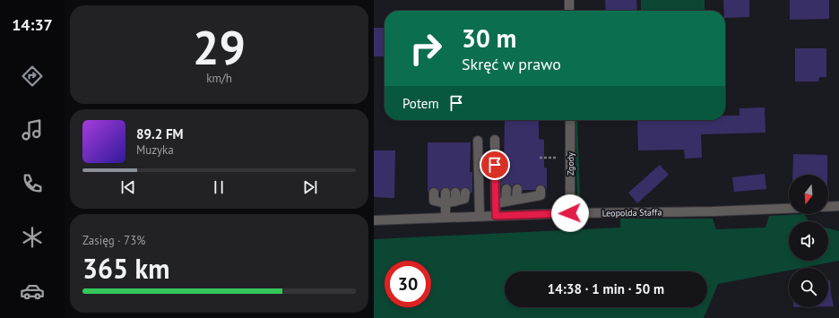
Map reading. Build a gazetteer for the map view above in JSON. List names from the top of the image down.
{
  "streets": {
    "street": ["Zgody", "Leopolda Staffa"]
  },
  "crossings": [
    ["Zgody", "Leopolda Staffa"]
  ],
  "north": "bottom",
  "page": {
    "tabs": "14:37",
    "tile": [
      ["29", "km/h"],
      ["Zasięg · 73%", "365 km"]
    ],
    "turn": ["30 m", "Skręć w prawo"],
    "then": "Potem",
    "song": ["89.2 FM", "Muzyka"],
    "limit": "30",
    "trip": "14:38 · 1 min · 50 m"
  }
}
